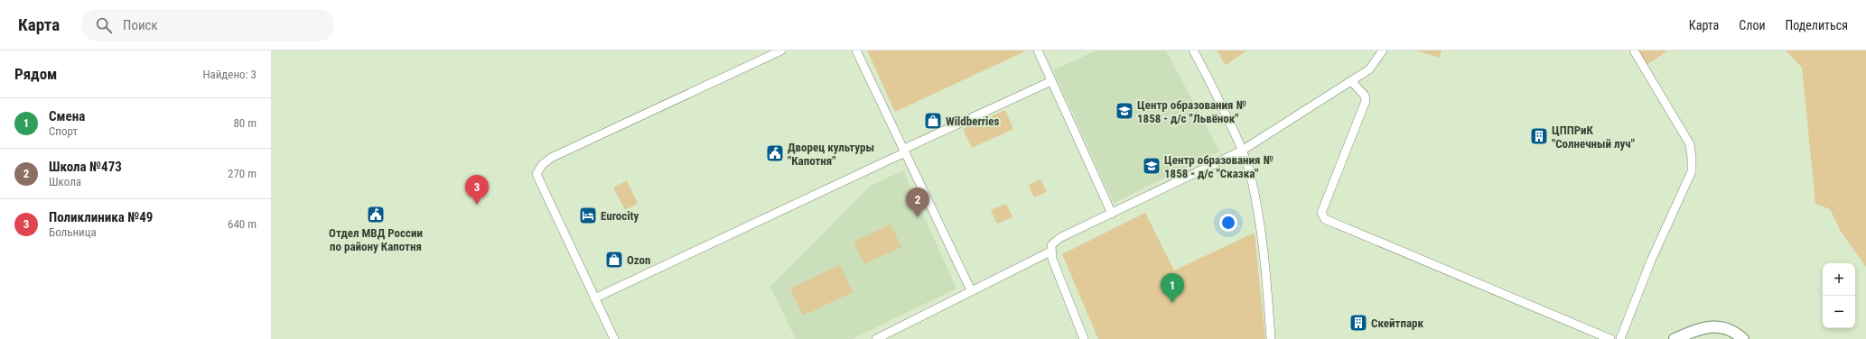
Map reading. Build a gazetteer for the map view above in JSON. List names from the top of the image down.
{
  "places": {
    "school or university": ["Центр образования № 1858 - д/с \"Львёнок\"", "Центр образования № 1858 - д/с \"Сказка\""],
    "shop": ["Wildberries", "Ozon"],
    "building": ["ЦППРиК \"Солнечный луч\"", "Скейтпарк"],
    "public building": ["Дворец культуры \"Капотня\"", "Отдел МВД России по району Капотня"],
    "hotel": ["Eurocity"]
  },
  "page": {
    "header": "Карта",
    "search": "Поиск",
    "nav": ["Карта", "Слои", "Поделиться"],
    "heading": ["Рядом", "Найдено: 3"],
    "list": [
      {
        "mark": "1",
        "name": "Смена",
        "note": "Спорт",
        "value": "80 m"
      },
      {
        "mark": "2",
        "name": "Школа №473",
        "note": "Школа",
        "value": "270 m"
      },
      {
        "mark": "3",
        "name": "Поликлиника №49",
        "note": "Больница",
        "value": "640 m"
      }
    ],
    "pins": ["3", "2", "1"],
    "map_buttons": ["+", "−"]
  }
}
